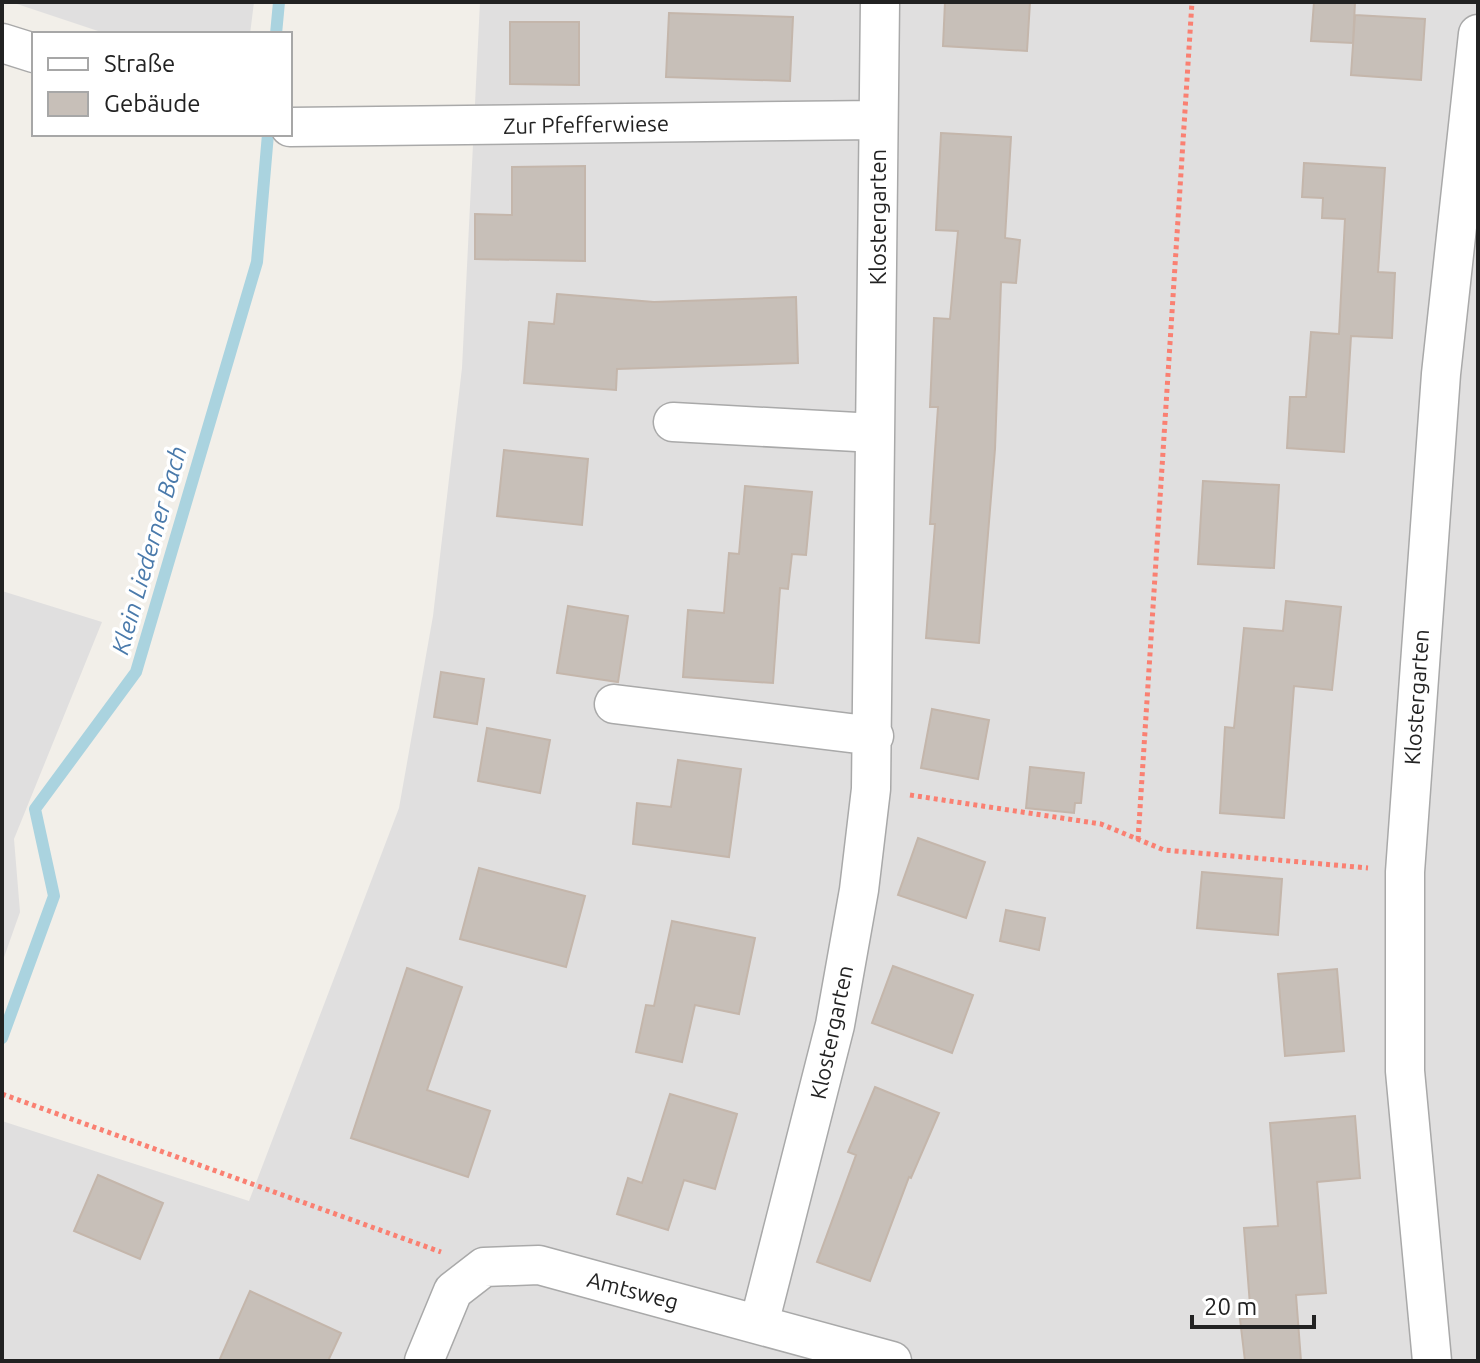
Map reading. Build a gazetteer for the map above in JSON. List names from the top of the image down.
{
  "streets": {
    "street": ["Zur Pfefferwiese", "Klostergarten", "Amtsweg"]
  },
  "crossings": [
    ["Zur Pfefferwiese", "Klostergarten"],
    ["Klostergarten", "Amtsweg"]
  ],
  "water": ["Klein Liederner Bach"],
  "legend": ["Straße", "Gebäude"],
  "scale_bar": "20 m"
}
